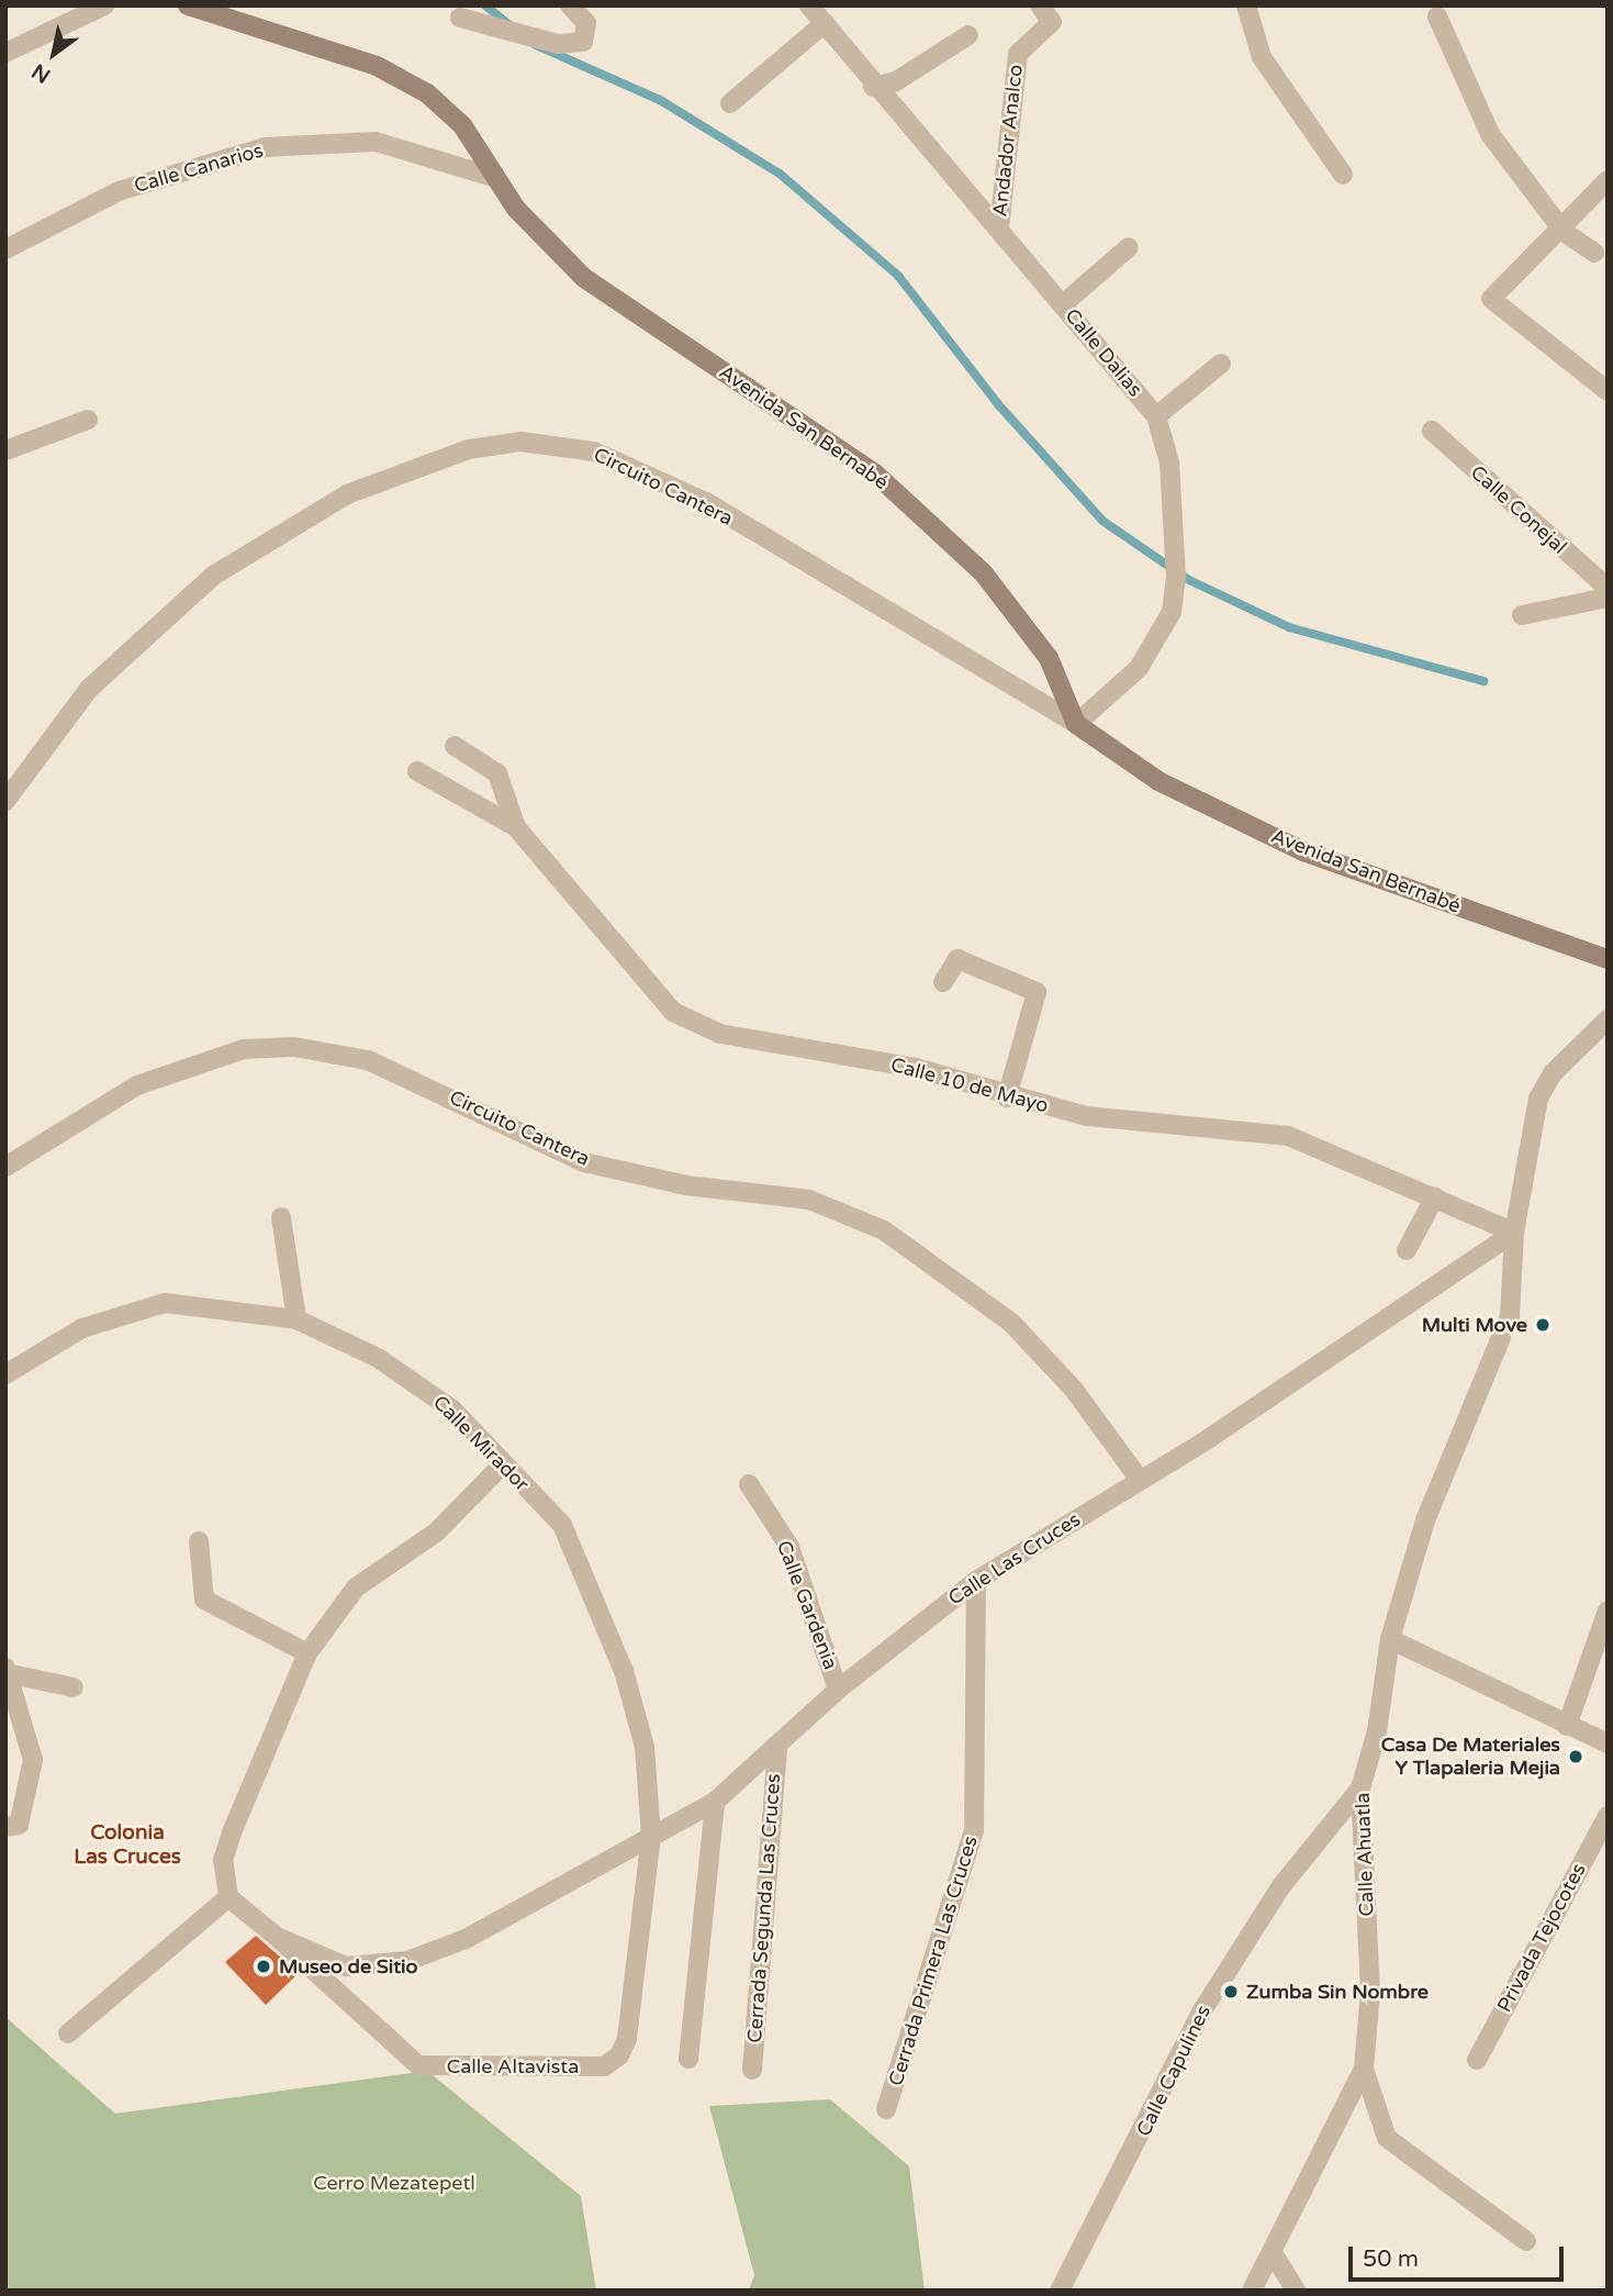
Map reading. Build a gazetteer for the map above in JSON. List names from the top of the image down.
{
  "streets": {
    "main road": ["Avenida San Bernabé"],
    "street": [
      "Andador Analco",
      "Calle Canarios",
      "Calle Dalias",
      "Circuito Cantera",
      "Calle Conejal",
      "Calle 10 de Mayo",
      "Calle Mirador",
      "Calle Las Cruces",
      "Calle Gardenia",
      "Calle Ahuatla",
      "Cerrada Segunda Las Cruces",
      "Privada Tejocotes",
      "Cerrada Primera Las Cruces",
      "Calle Altavista",
      "Calle Capulines"
    ]
  },
  "crossings": [
    ["Andador Analco", "Calle Dalias"],
    ["Calle Canarios", "Avenida San Bernabé"],
    ["Calle Dalias", "Avenida San Bernabé"],
    ["Calle Dalias", "Circuito Cantera"],
    ["Avenida San Bernabé", "Circuito Cantera"],
    ["Circuito Cantera", "Calle Las Cruces"],
    ["Calle 10 de Mayo", "Calle Las Cruces"],
    ["Calle 10 de Mayo", "Calle Ahuatla"],
    ["Calle Mirador", "Calle Las Cruces"],
    ["Calle Mirador", "Calle Altavista"],
    ["Calle Las Cruces", "Calle Gardenia"],
    ["Calle Las Cruces", "Calle Ahuatla"],
    ["Calle Las Cruces", "Cerrada Segunda Las Cruces"],
    ["Calle Las Cruces", "Cerrada Primera Las Cruces"],
    ["Calle Las Cruces", "Calle Altavista"],
    ["Calle Ahuatla", "Calle Capulines"]
  ],
  "districts": ["Colonia Las Cruces"],
  "parks": ["Cerro Mezatepetl"],
  "places": [
    "Multi Move",
    "Casa De Materiales Y Tlapaleria Mejia",
    "Museo de Sitio",
    "Zumba Sin Nombre"
  ],
  "scale_bar": "50 m",
  "north": "bottom left"
}
